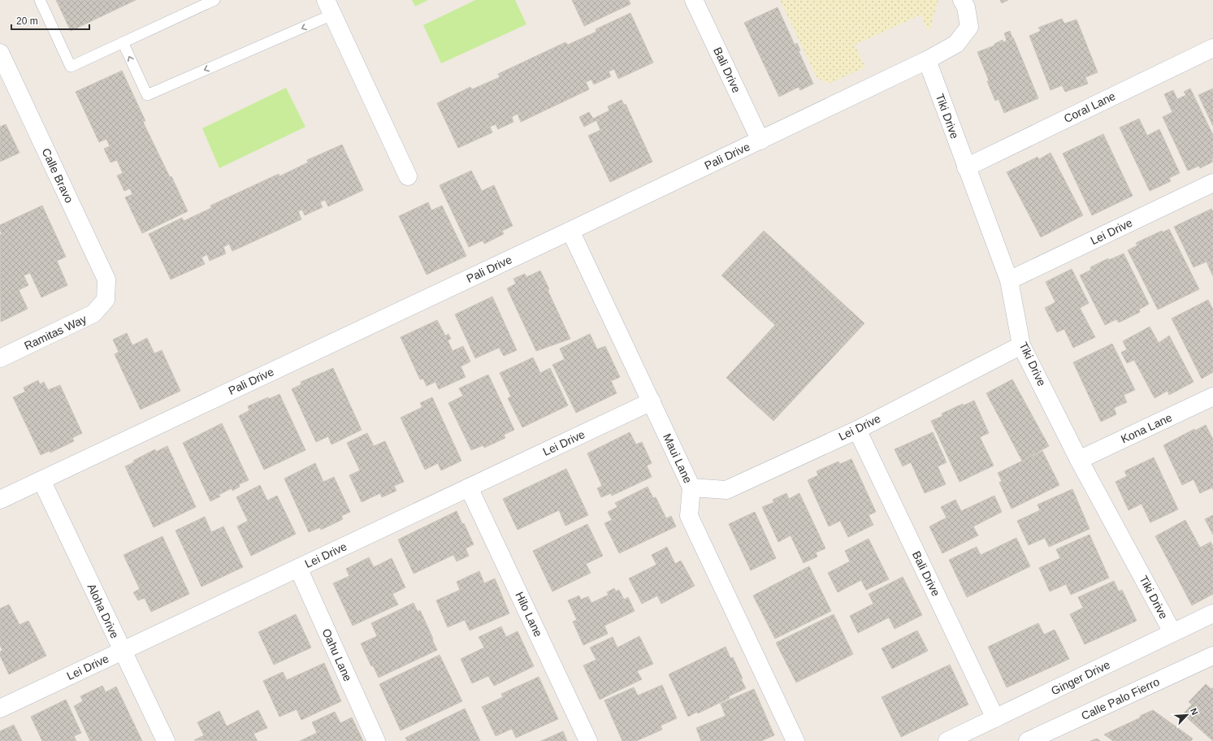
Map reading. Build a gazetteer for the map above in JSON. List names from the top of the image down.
{
  "streets": {
    "street": [
      "Bali Drive",
      "Coral Lane",
      "Tiki Drive",
      "Pali Drive",
      "Calle Bravo",
      "Lei Drive",
      "Ramitas Way",
      "Kona Lane",
      "Maui Lane",
      "Aloha Drive",
      "Hilo Lane",
      "Oahu Lane",
      "Ginger Drive",
      "Calle Palo Fierro"
    ]
  },
  "crossings": [
    ["Bali Drive", "Pali Drive"],
    ["Bali Drive", "Lei Drive"],
    ["Bali Drive", "Ginger Drive"],
    ["Coral Lane", "Tiki Drive"],
    ["Tiki Drive", "Pali Drive"],
    ["Tiki Drive", "Lei Drive"],
    ["Tiki Drive", "Kona Lane"],
    ["Tiki Drive", "Ginger Drive"],
    ["Pali Drive", "Maui Lane"],
    ["Pali Drive", "Aloha Drive"],
    ["Calle Bravo", "Ramitas Way"],
    ["Lei Drive", "Maui Lane"],
    ["Lei Drive", "Aloha Drive"],
    ["Lei Drive", "Hilo Lane"],
    ["Lei Drive", "Oahu Lane"]
  ],
  "scale_bar": "20 m",
  "north": "top right"
}
